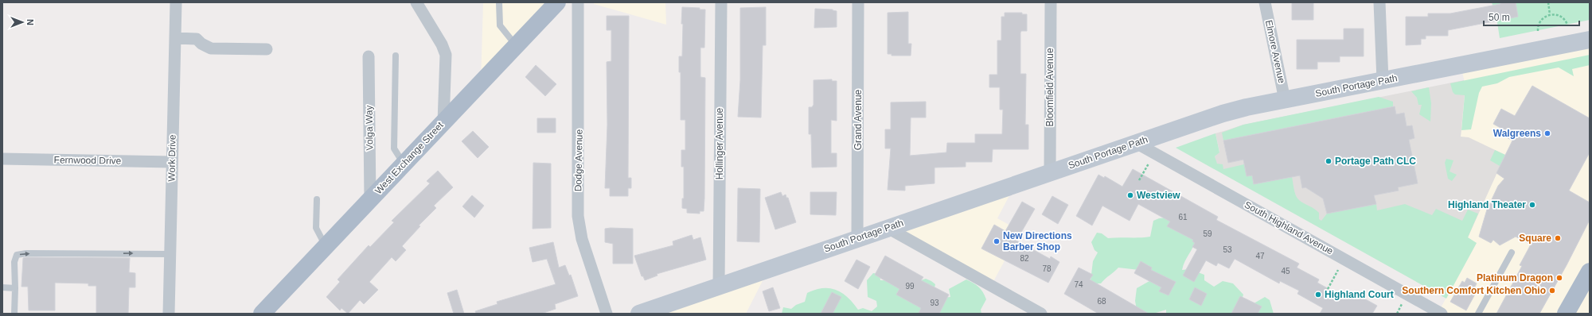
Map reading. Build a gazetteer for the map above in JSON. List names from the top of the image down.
{
  "streets": {
    "main road": ["South Portage Path", "West Exchange Street"],
    "street": [
      "Elmore Avenue",
      "Bloomfield Avenue",
      "Grand Avenue",
      "Volga Way",
      "Hollinger Avenue",
      "Work Drive",
      "Fernwood Drive",
      "Dodge Avenue",
      "South Highland Avenue"
    ]
  },
  "crossings": [
    ["Elmore Avenue", "South Portage Path"],
    ["South Portage Path", "Bloomfield Avenue"],
    ["South Portage Path", "Grand Avenue"],
    ["South Portage Path", "Hollinger Avenue"],
    ["South Portage Path", "South Highland Avenue"],
    ["Volga Way", "West Exchange Street"],
    ["Work Drive", "Fernwood Drive"]
  ],
  "places": [
    "Walgreens",
    "Portage Path CLC",
    "Westview",
    "Highland Theater",
    "Square",
    "New Directions Barber Shop",
    "Platinum Dragon",
    "Southern Comfort Kitchen Ohio",
    "Highland Court"
  ],
  "house_numbers": [
    "61",
    "59",
    "53",
    "47",
    "82",
    "78",
    "45",
    "74",
    "99",
    "68",
    "93"
  ],
  "scale_bar": "50 m",
  "north": "right"
}
